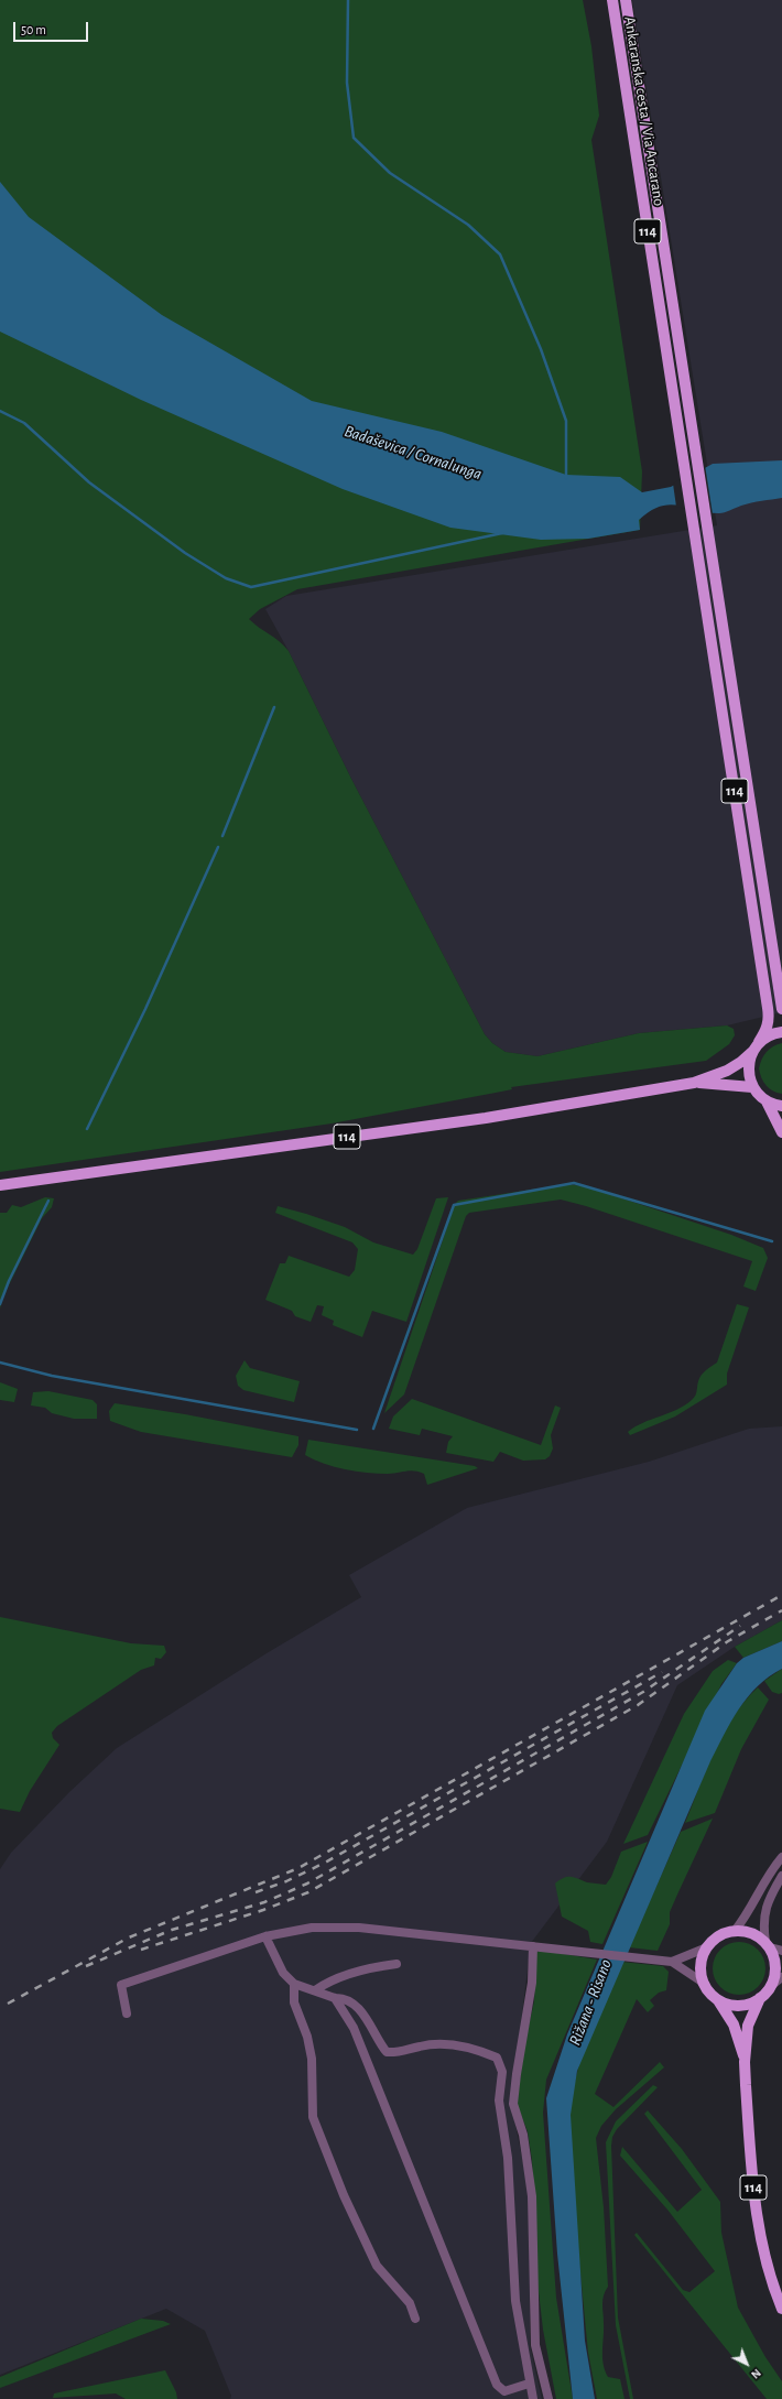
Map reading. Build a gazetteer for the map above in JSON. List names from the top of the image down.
{
  "streets": {
    "main road": ["Ankaranska cesta / Via Ancarano", "114"]
  },
  "crossings": [
    ["Ankaranska cesta / Via Ancarano", "114"]
  ],
  "water": ["Badaševica / Cornalunga", "Rižana - Risano"],
  "scale_bar": "50 m",
  "north": "bottom right"
}
